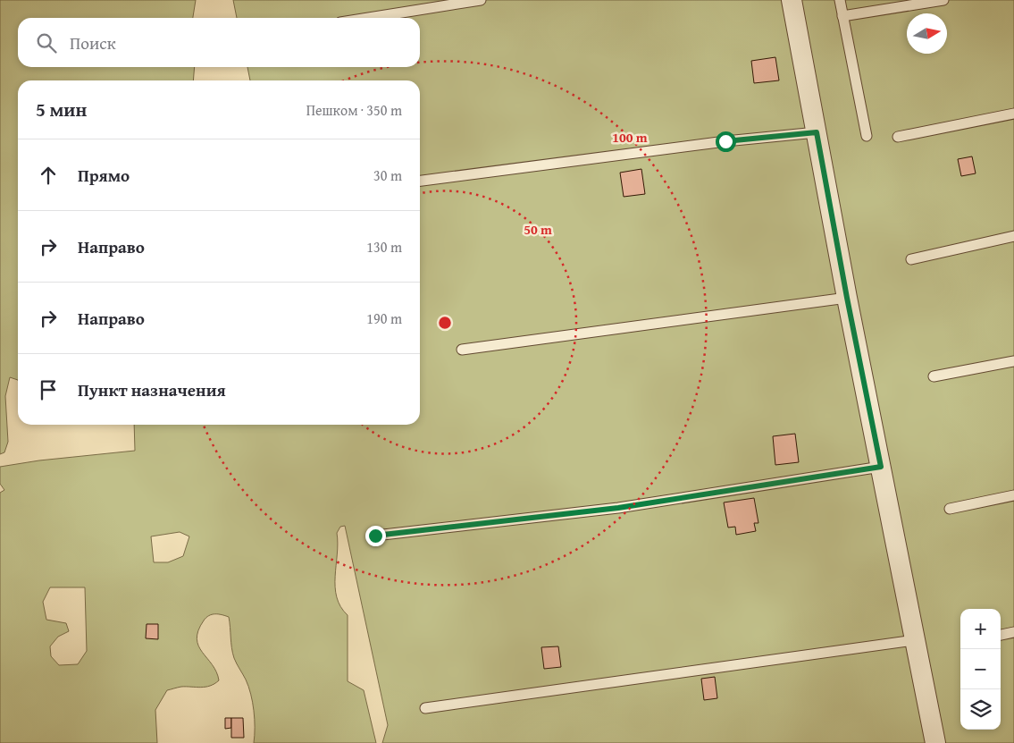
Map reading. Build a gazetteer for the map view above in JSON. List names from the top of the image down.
{
  "north": "right",
  "page": {
    "search": "Поиск",
    "heading": ["5 мин", "Пешком · 350 m"],
    "list": [
      ["Прямо", "30 m"],
      ["Направо", "130 m"],
      ["Направо", "190 m"],
      "Пункт назначения"
    ],
    "map_buttons": ["+", "−"]
  },
  "rings": ["100 m", "50 m"]
}
